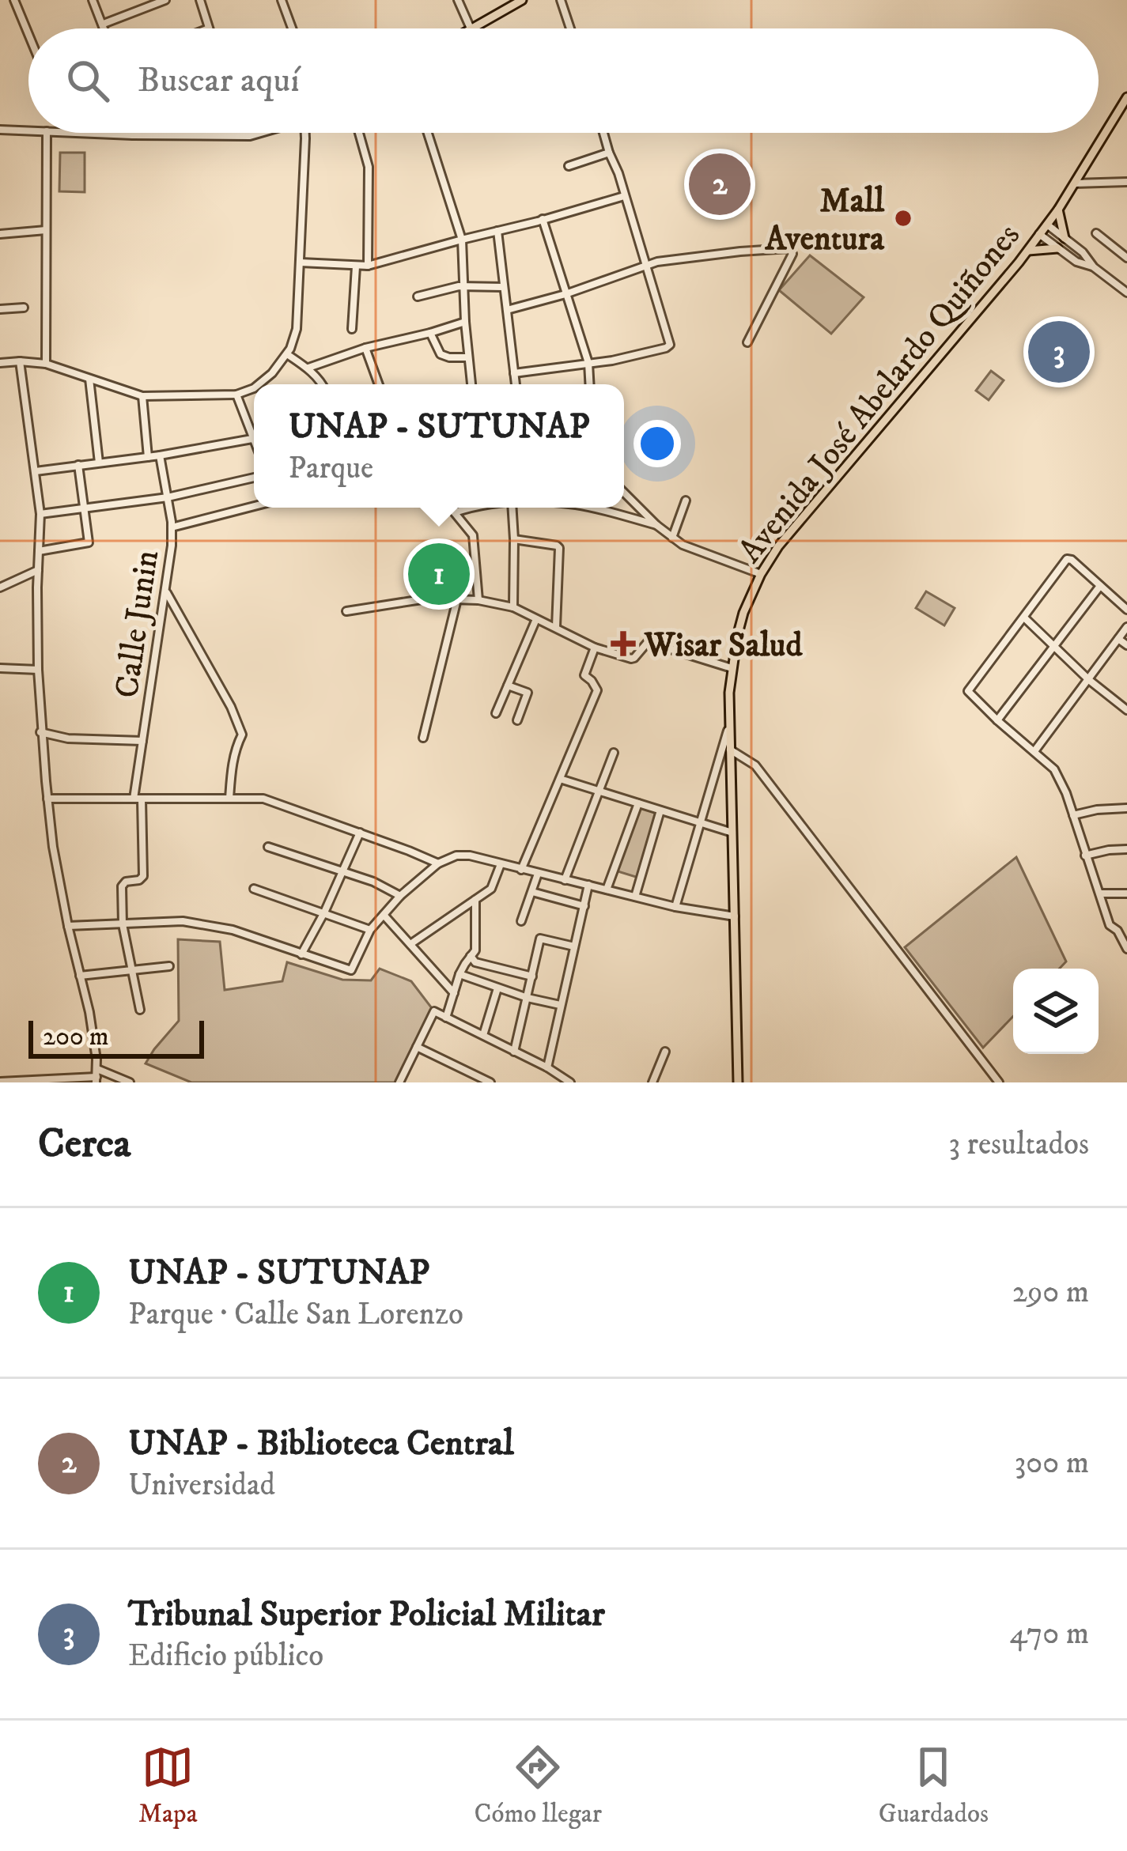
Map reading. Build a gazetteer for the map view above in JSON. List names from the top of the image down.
{
  "streets": {
    "main road": ["Avenida José Abelardo Quiñones"],
    "street": ["Calle Junin"]
  },
  "places": {
    "other": ["Mall Aventura"],
    "health": ["Wisar Salud"]
  },
  "scale_bar": "200 m",
  "page": {
    "search": "Buscar aquí",
    "pins": ["2", "3", "1"],
    "popup": ["UNAP - SUTUNAP", "Parque"],
    "scale": "200 m",
    "heading": ["Cerca", "3 resultados"],
    "list": [
      {
        "mark": "1",
        "name": "UNAP - SUTUNAP",
        "note": "Parque · Calle San Lorenzo",
        "value": "290 m"
      },
      {
        "mark": "2",
        "name": "UNAP - Biblioteca Central",
        "note": "Universidad",
        "value": "300 m"
      },
      {
        "mark": "3",
        "name": "Tribunal Superior Policial Militar",
        "note": "Edificio público",
        "value": "470 m"
      }
    ],
    "nav": ["Mapa", "Cómo llegar", "Guardados"]
  }
}
